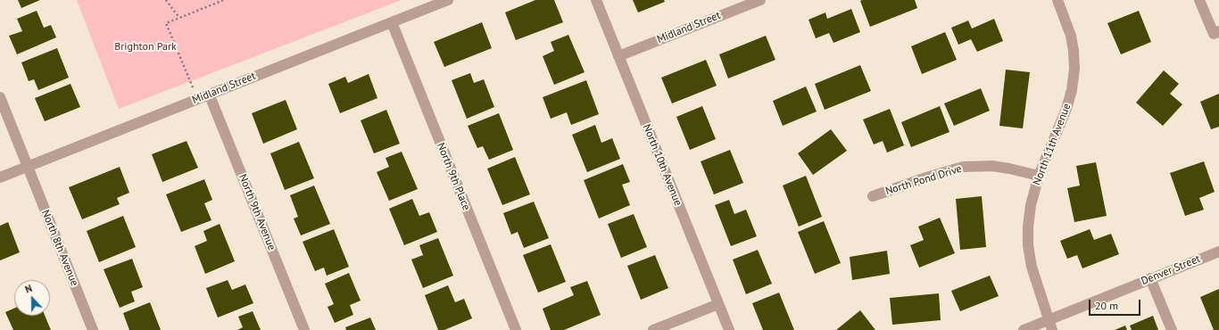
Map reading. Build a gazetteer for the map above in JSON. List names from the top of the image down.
{
  "streets": {
    "street": [
      "Midland Street",
      "North 11th Avenue",
      "North 10th Avenue",
      "North 9th Place",
      "North Pond Drive",
      "North 9th Avenue",
      "North 8th Avenue",
      "Denver Street"
    ]
  },
  "crossings": [
    ["Midland Street", "North 10th Avenue"],
    ["Midland Street", "North 9th Place"],
    ["Midland Street", "North 9th Avenue"],
    ["Midland Street", "North 8th Avenue"],
    ["North 11th Avenue", "North Pond Drive"],
    ["North 11th Avenue", "Denver Street"]
  ],
  "parks": ["Brighton Park"],
  "scale_bar": "20 m",
  "north": "top"
}
